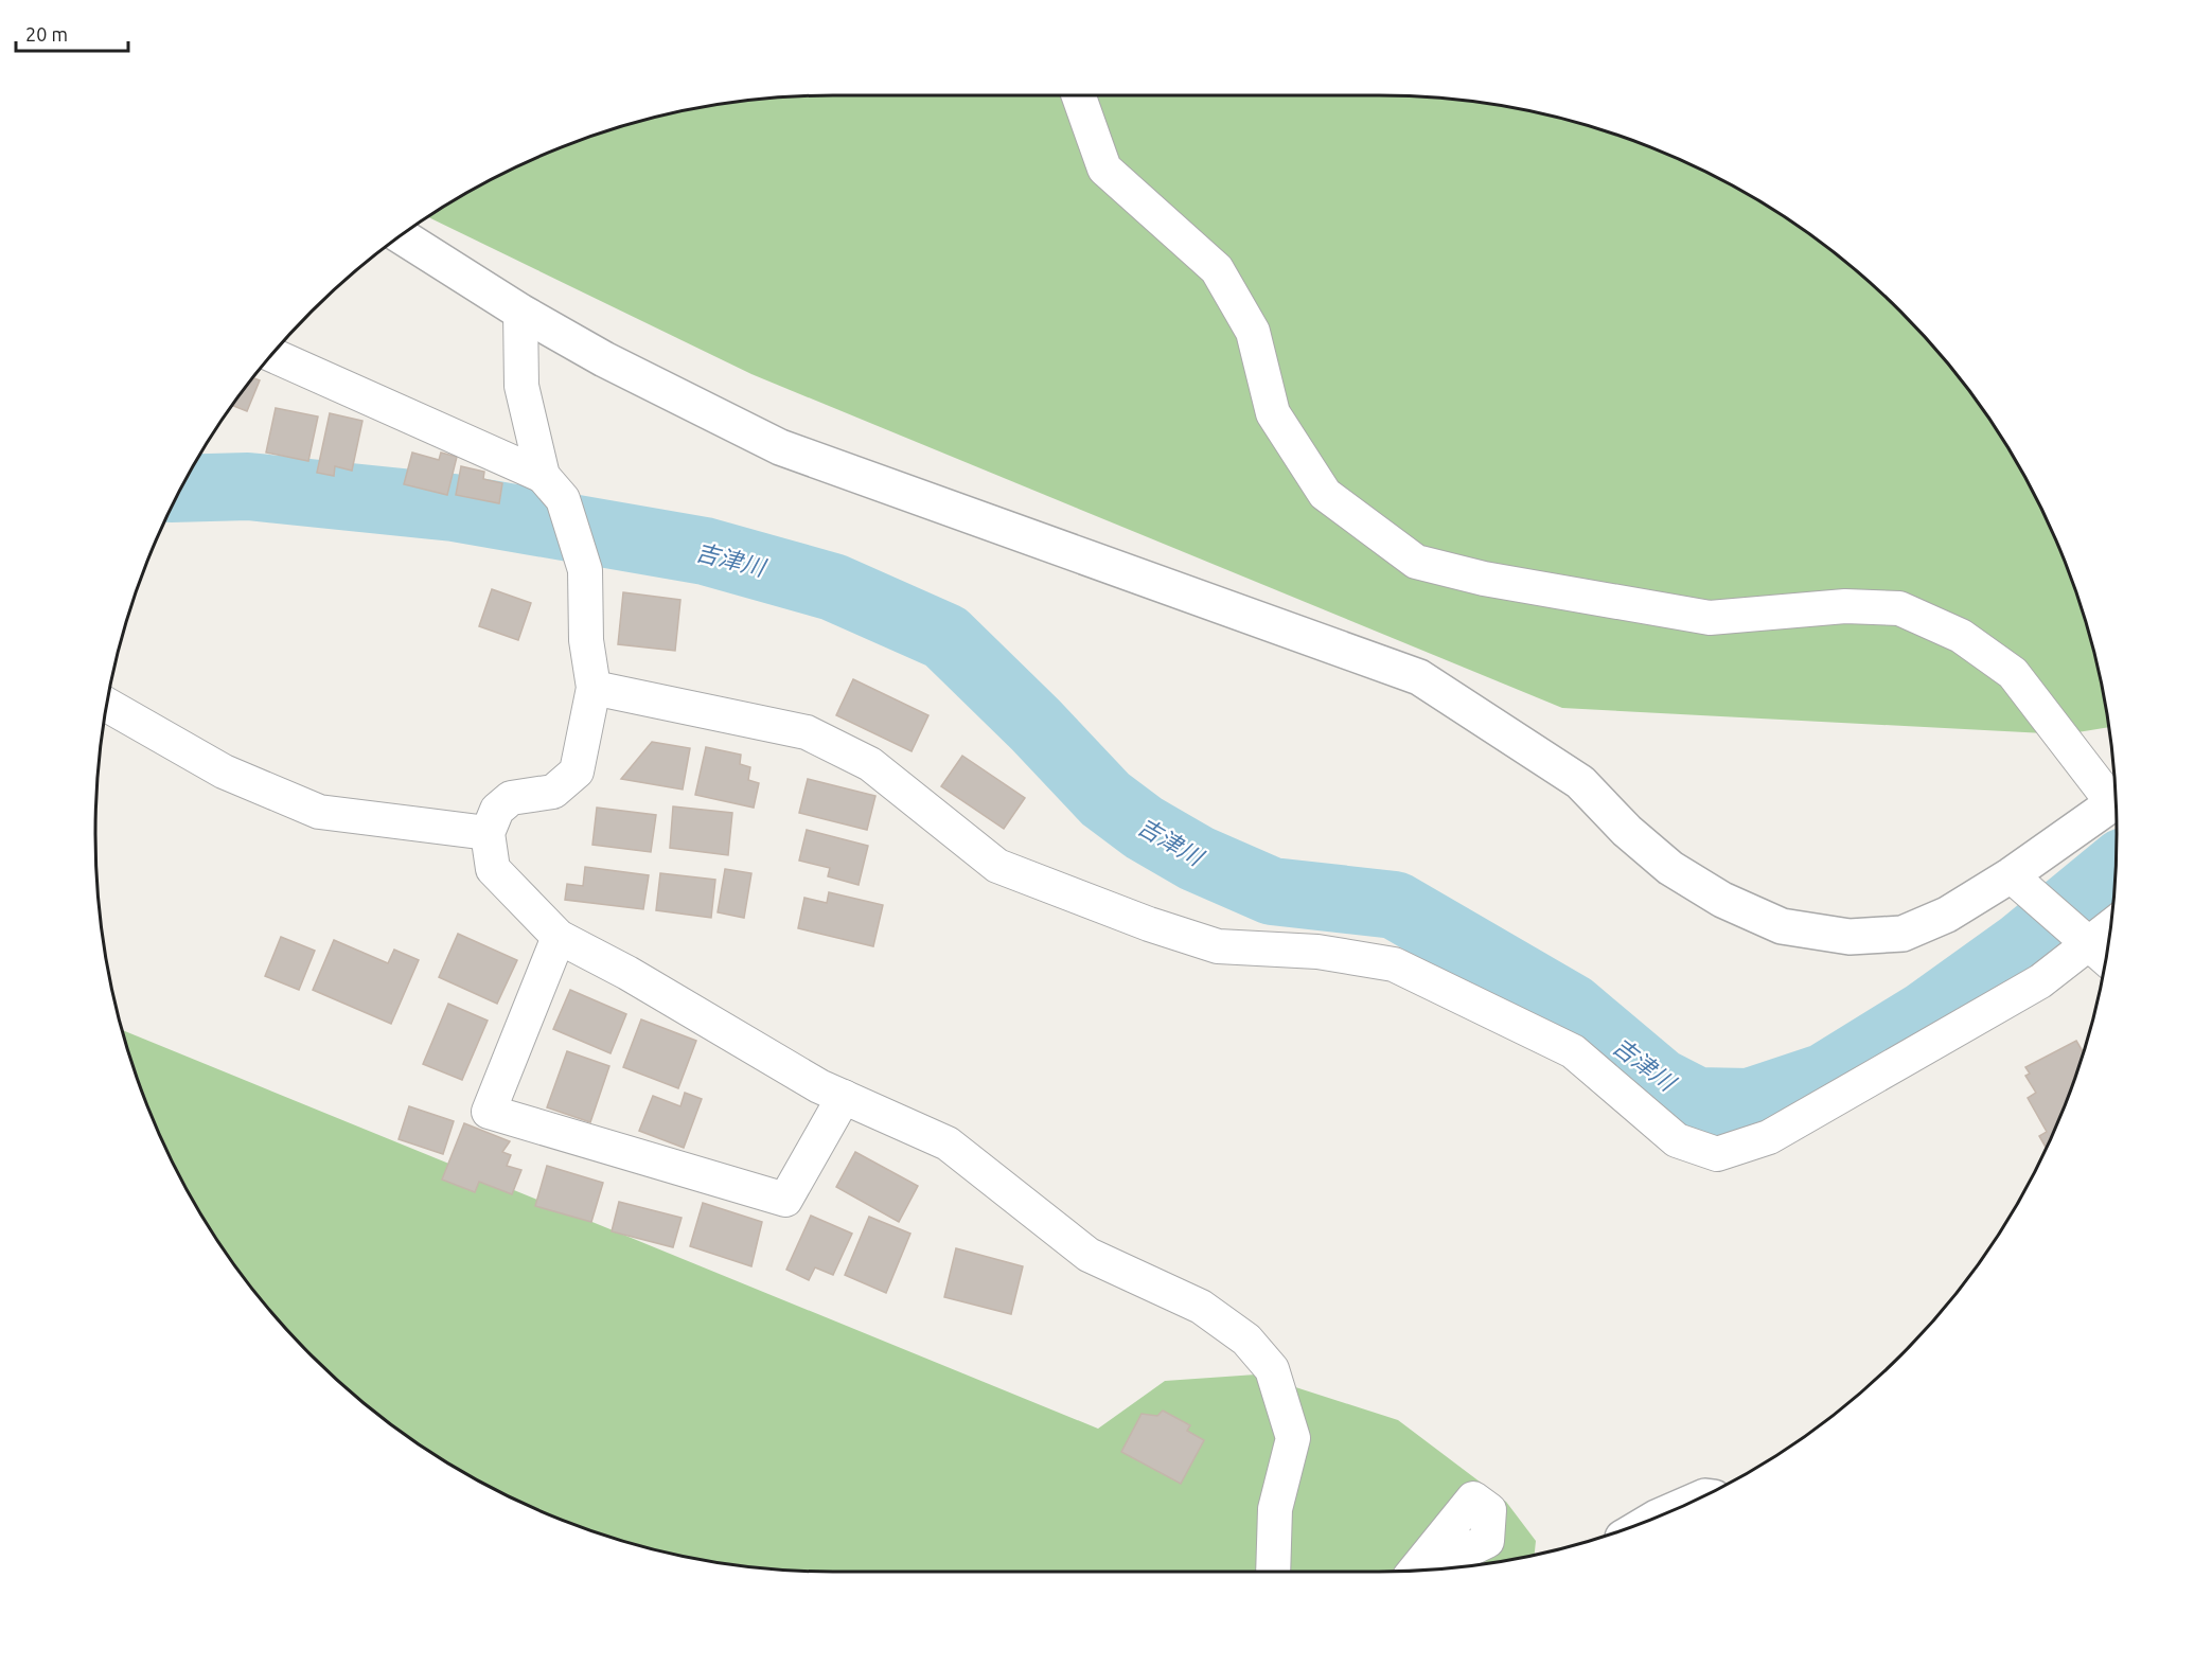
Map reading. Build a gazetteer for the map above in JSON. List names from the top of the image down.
{
  "water": ["吉津川"],
  "scale_bar": "20 m"
}
